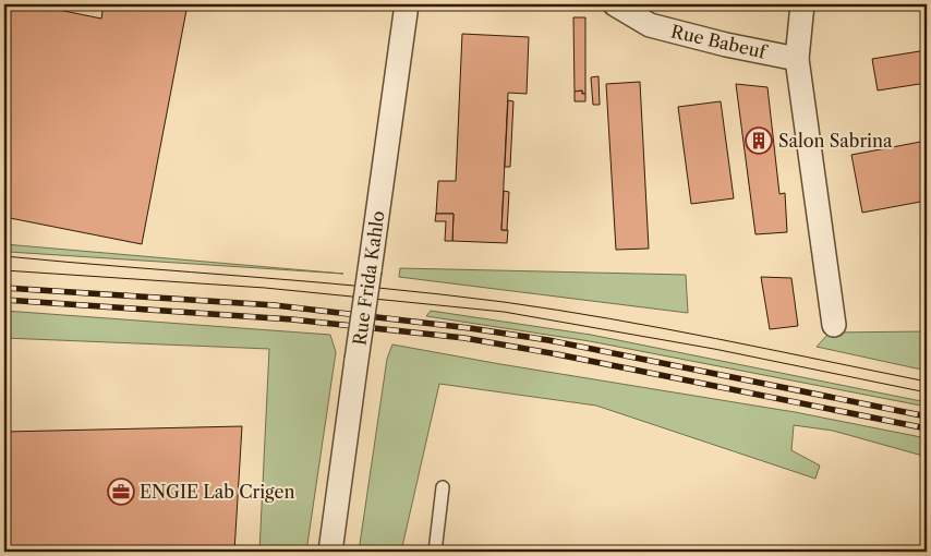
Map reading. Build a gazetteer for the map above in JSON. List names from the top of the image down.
{
  "streets": {
    "street": ["Rue Babeuf", "Rue Frida Kahlo"]
  },
  "places": {
    "building": ["Salon Sabrina"],
    "office": ["ENGIE Lab Crigen"]
  }
}
